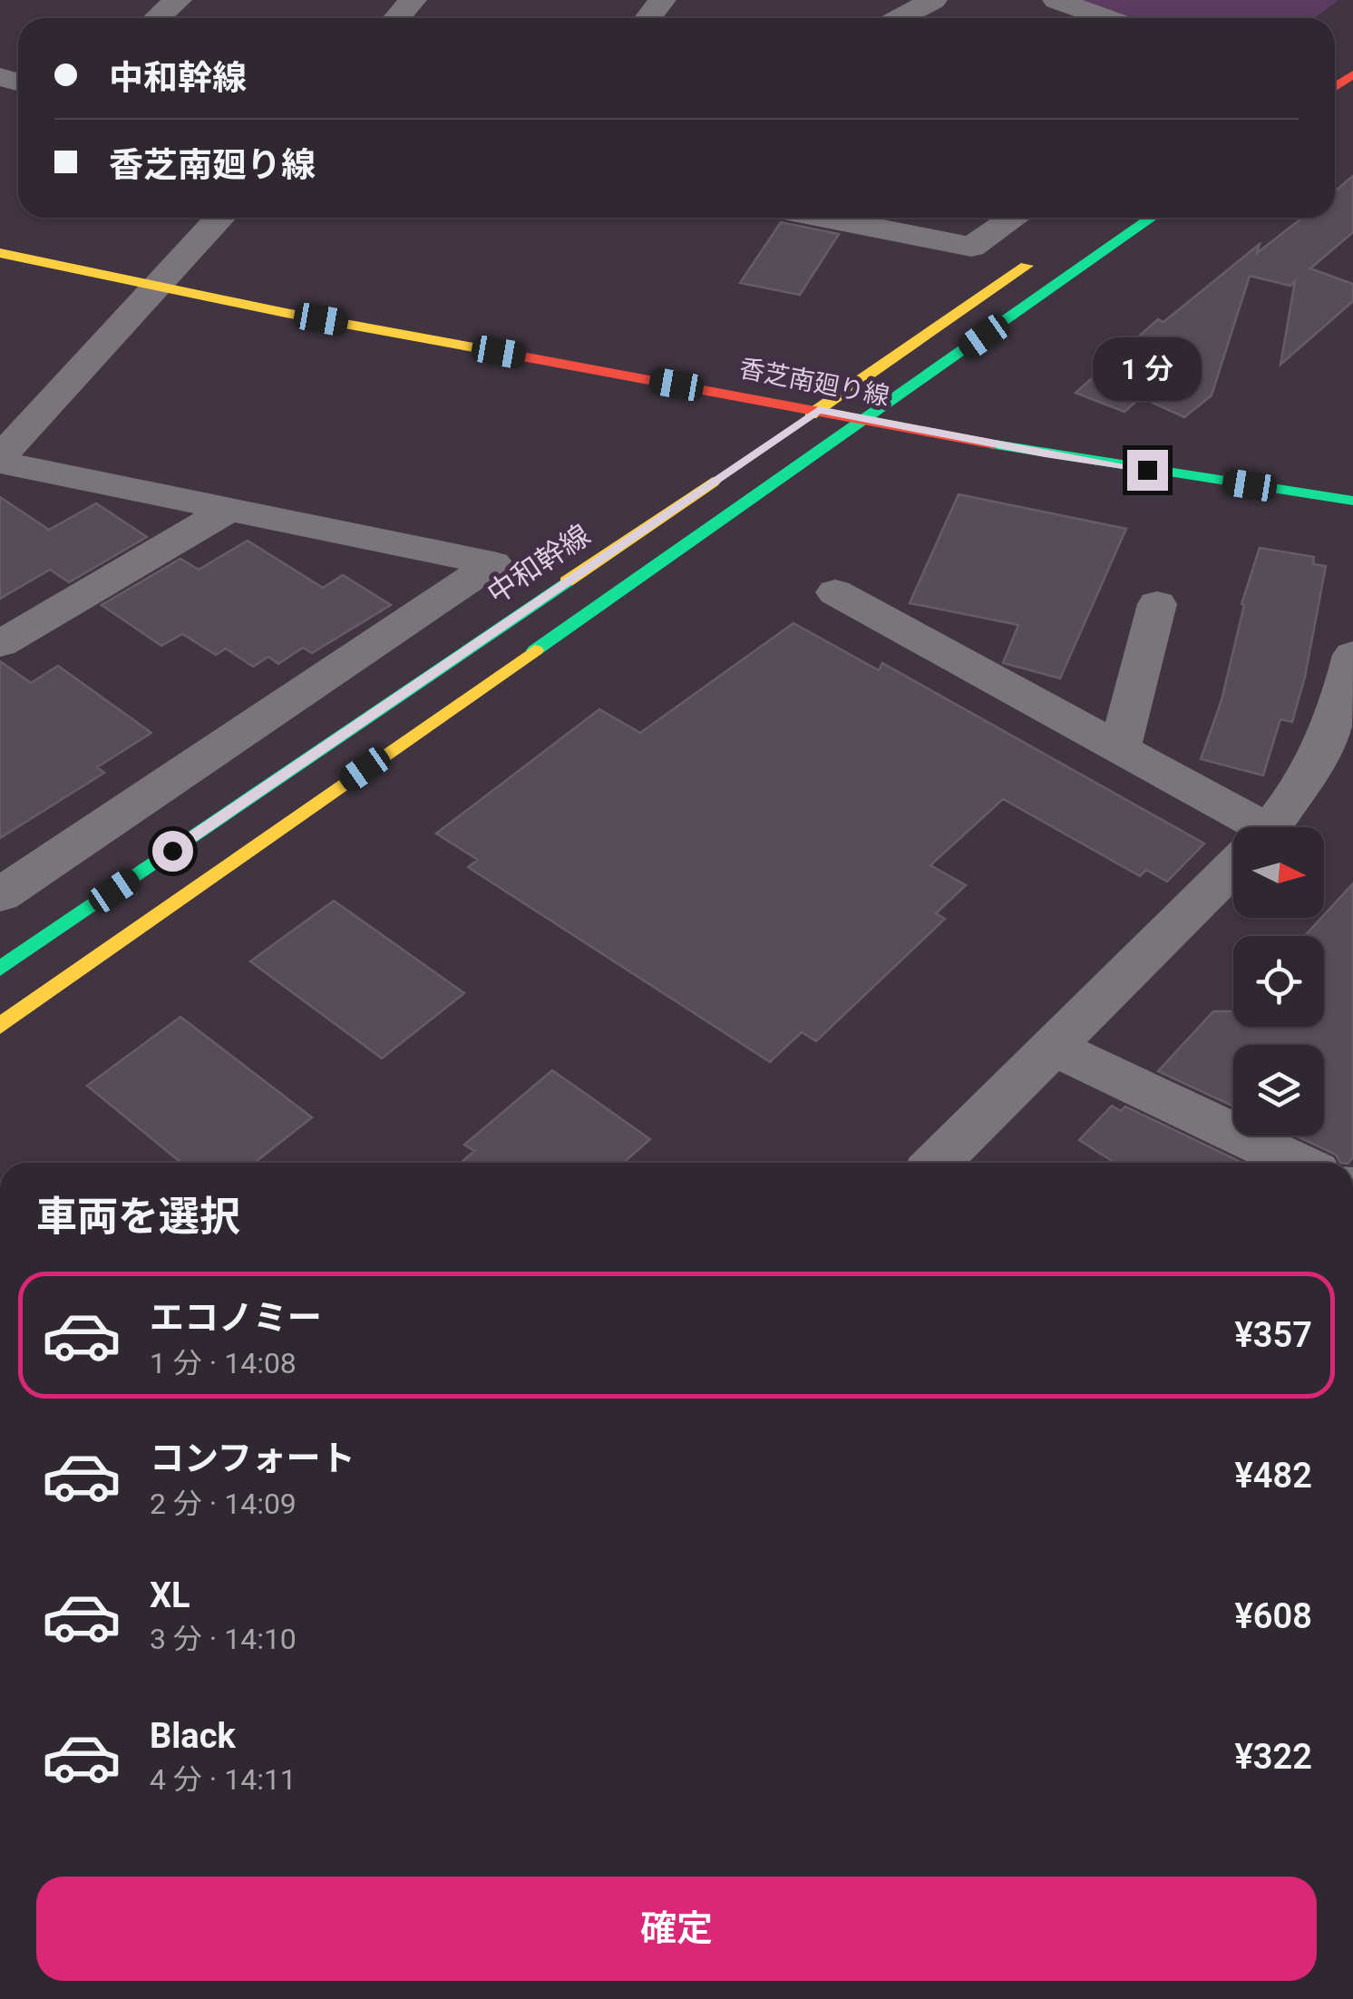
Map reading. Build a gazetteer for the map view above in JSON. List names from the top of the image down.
{
  "streets": {
    "main road": ["香芝南廻り線", "中和幹線"]
  },
  "north": "right",
  "page": {
    "banner": ["中和幹線", "香芝南廻り線"],
    "bubble": "1 分",
    "heading": "車両を選択",
    "list": [
      {
        "name": "エコノミー",
        "note": "1 分 · 14:08",
        "value": "¥357"
      },
      {
        "name": "コンフォート",
        "note": "2 分 · 14:09",
        "value": "¥482"
      },
      {
        "name": "XL",
        "note": "3 分 · 14:10",
        "value": "¥608"
      },
      {
        "name": "Black",
        "note": "4 分 · 14:11",
        "value": "¥322"
      }
    ],
    "buttons": "確定"
  }
}
